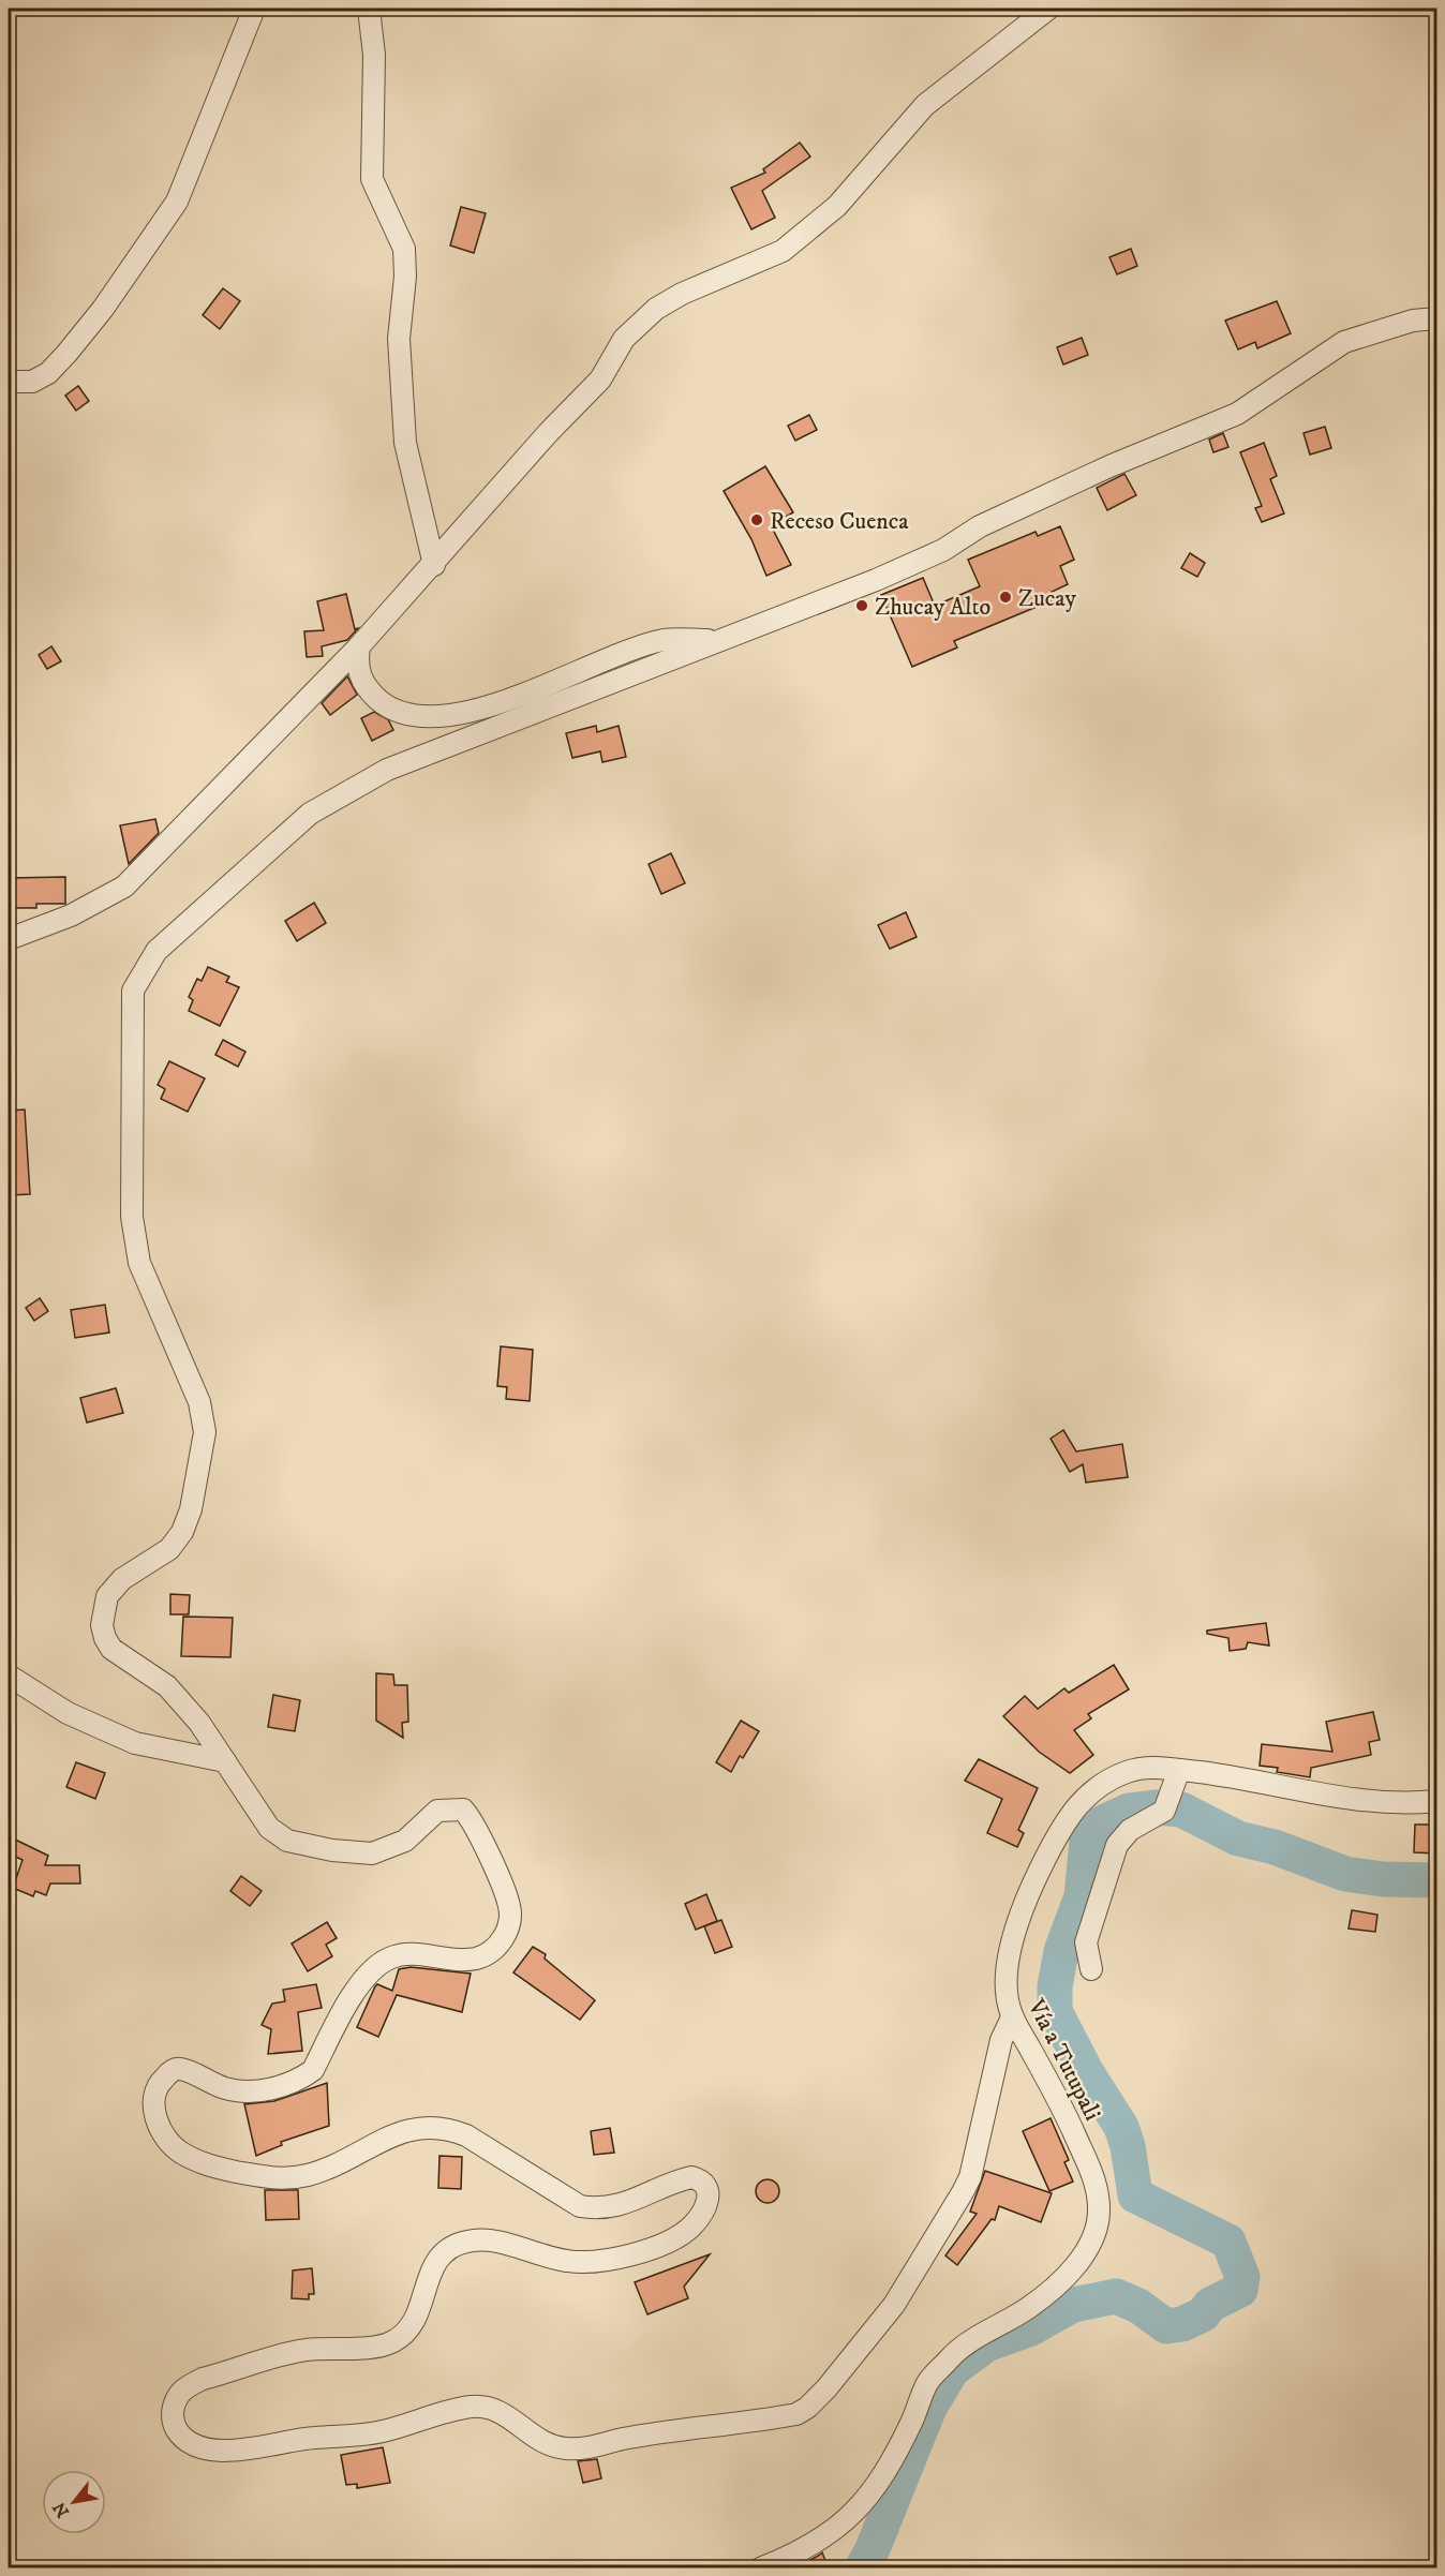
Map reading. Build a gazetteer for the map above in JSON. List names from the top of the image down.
{
  "streets": {
    "street": ["Vía a Tutupali"]
  },
  "places": ["Receso Cuenca", "Zucay", "Zhucay Alto"],
  "north": "bottom left"
}
